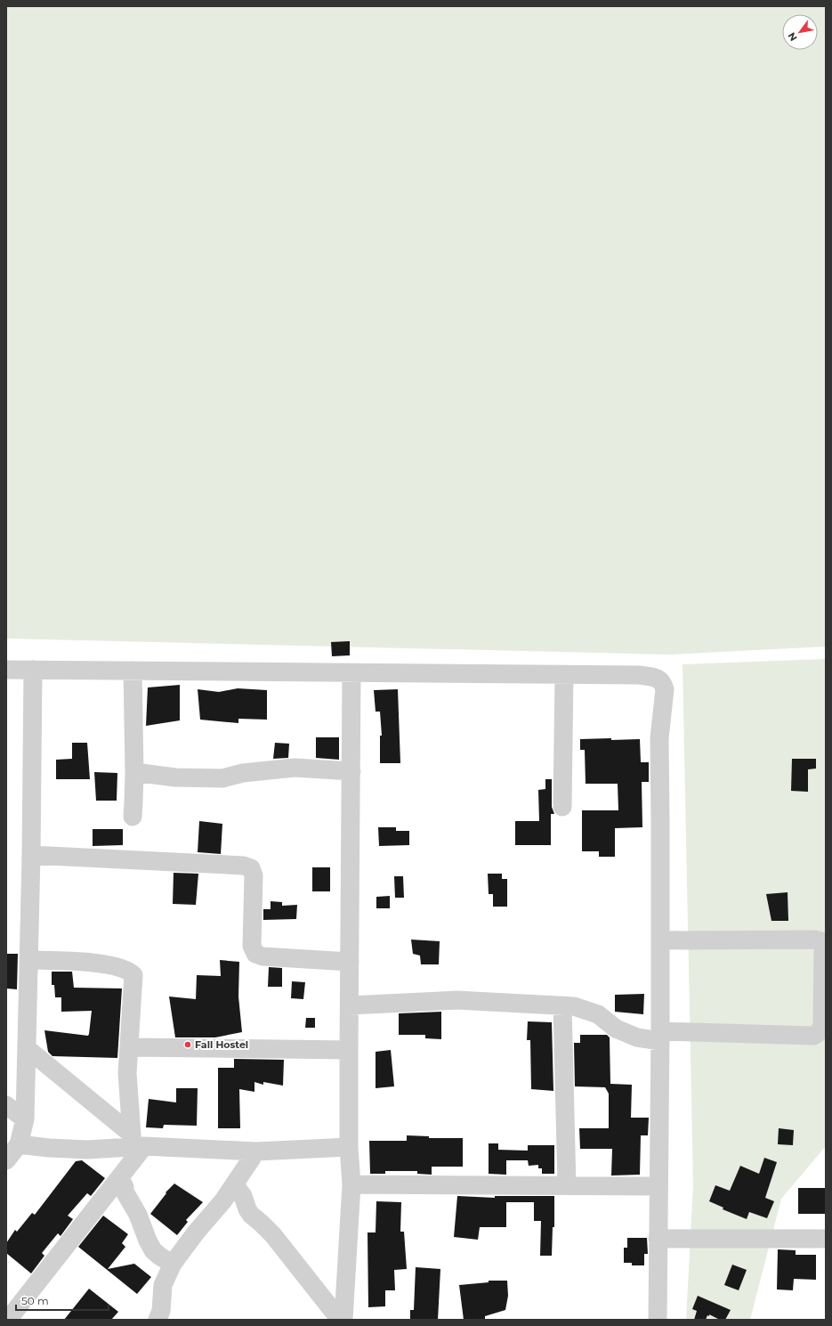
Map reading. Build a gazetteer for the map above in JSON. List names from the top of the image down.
{
  "places": ["Fall Hostel"],
  "scale_bar": "50 m",
  "north": "bottom left"
}
